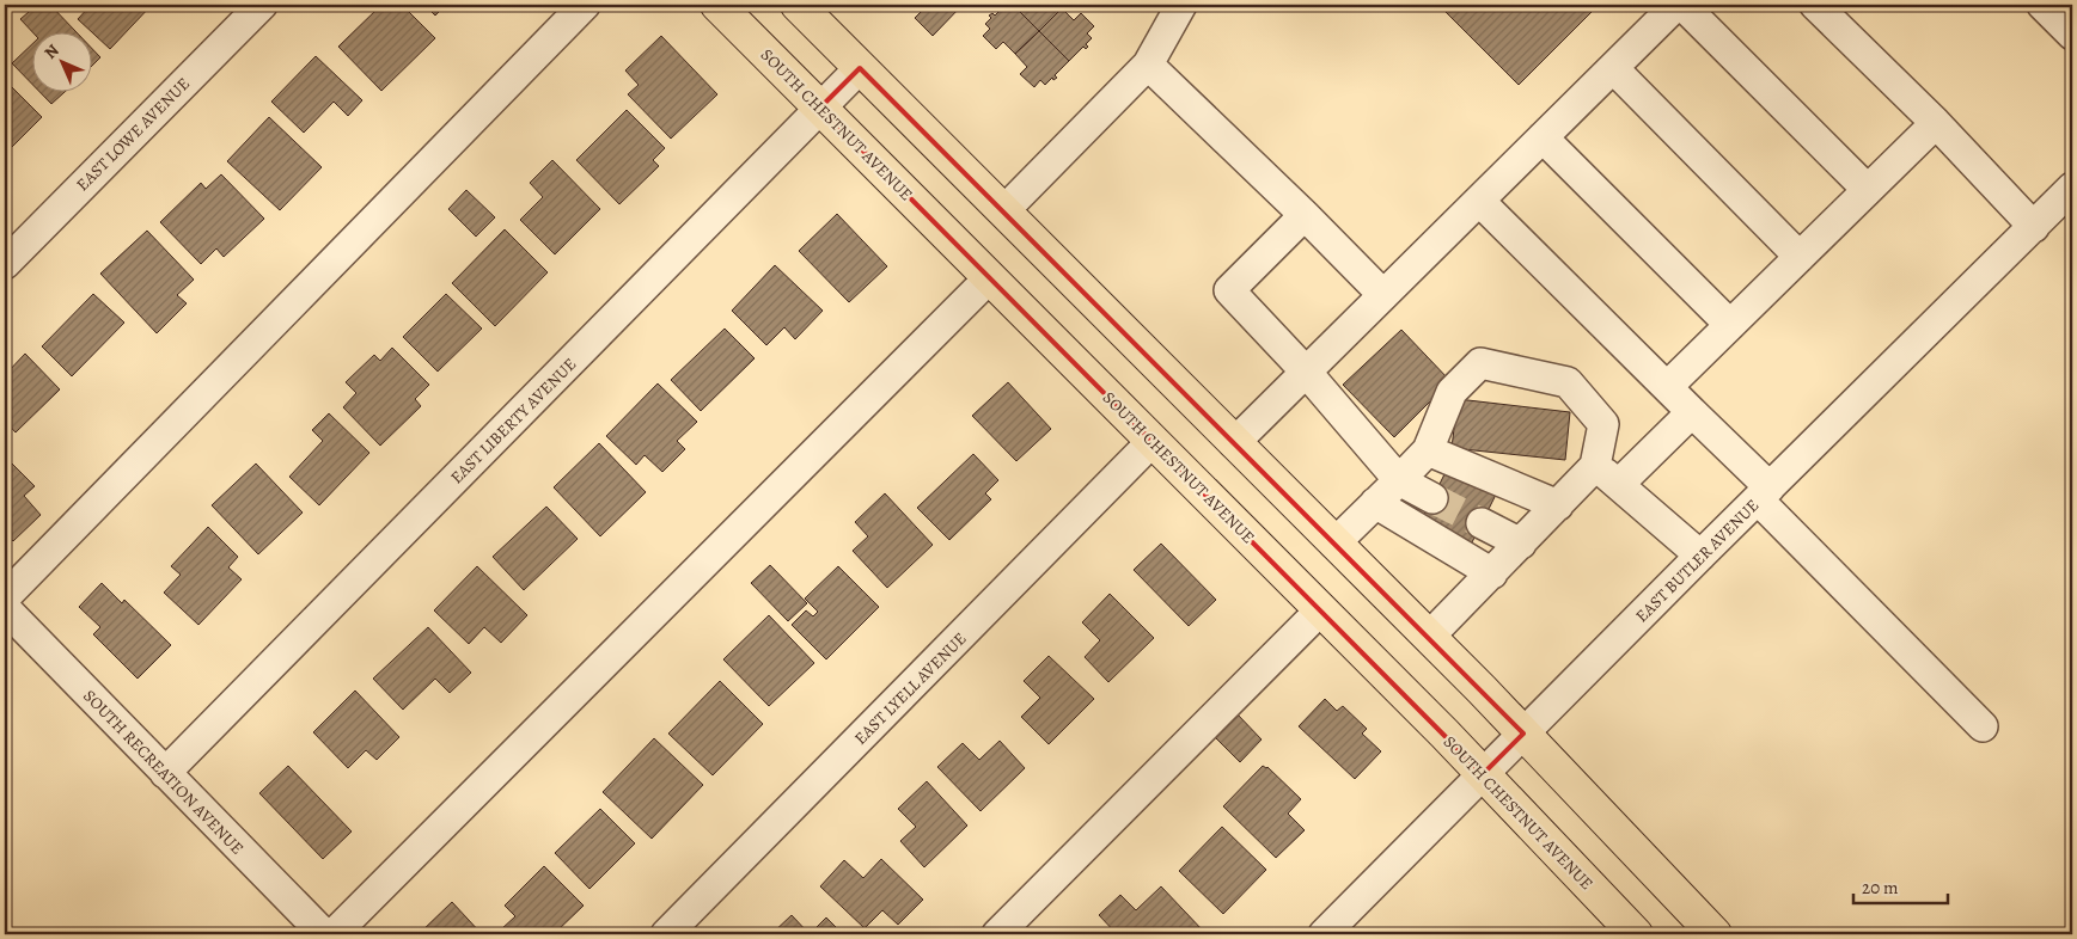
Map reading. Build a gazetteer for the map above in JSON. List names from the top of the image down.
{
  "streets": {
    "main road": ["SOUTH CHESTNUT AVENUE"],
    "street": [
      "EAST LOWE AVENUE",
      "EAST LIBERTY AVENUE",
      "EAST BUTLER AVENUE",
      "EAST LYELL AVENUE",
      "SOUTH RECREATION AVENUE"
    ]
  },
  "crossings": [
    ["SOUTH CHESTNUT AVENUE", "EAST LIBERTY AVENUE"],
    ["SOUTH CHESTNUT AVENUE", "EAST BUTLER AVENUE"],
    ["SOUTH CHESTNUT AVENUE", "EAST LYELL AVENUE"],
    ["EAST LIBERTY AVENUE", "SOUTH RECREATION AVENUE"]
  ],
  "scale_bar": "20 m",
  "north": "top left"
}
